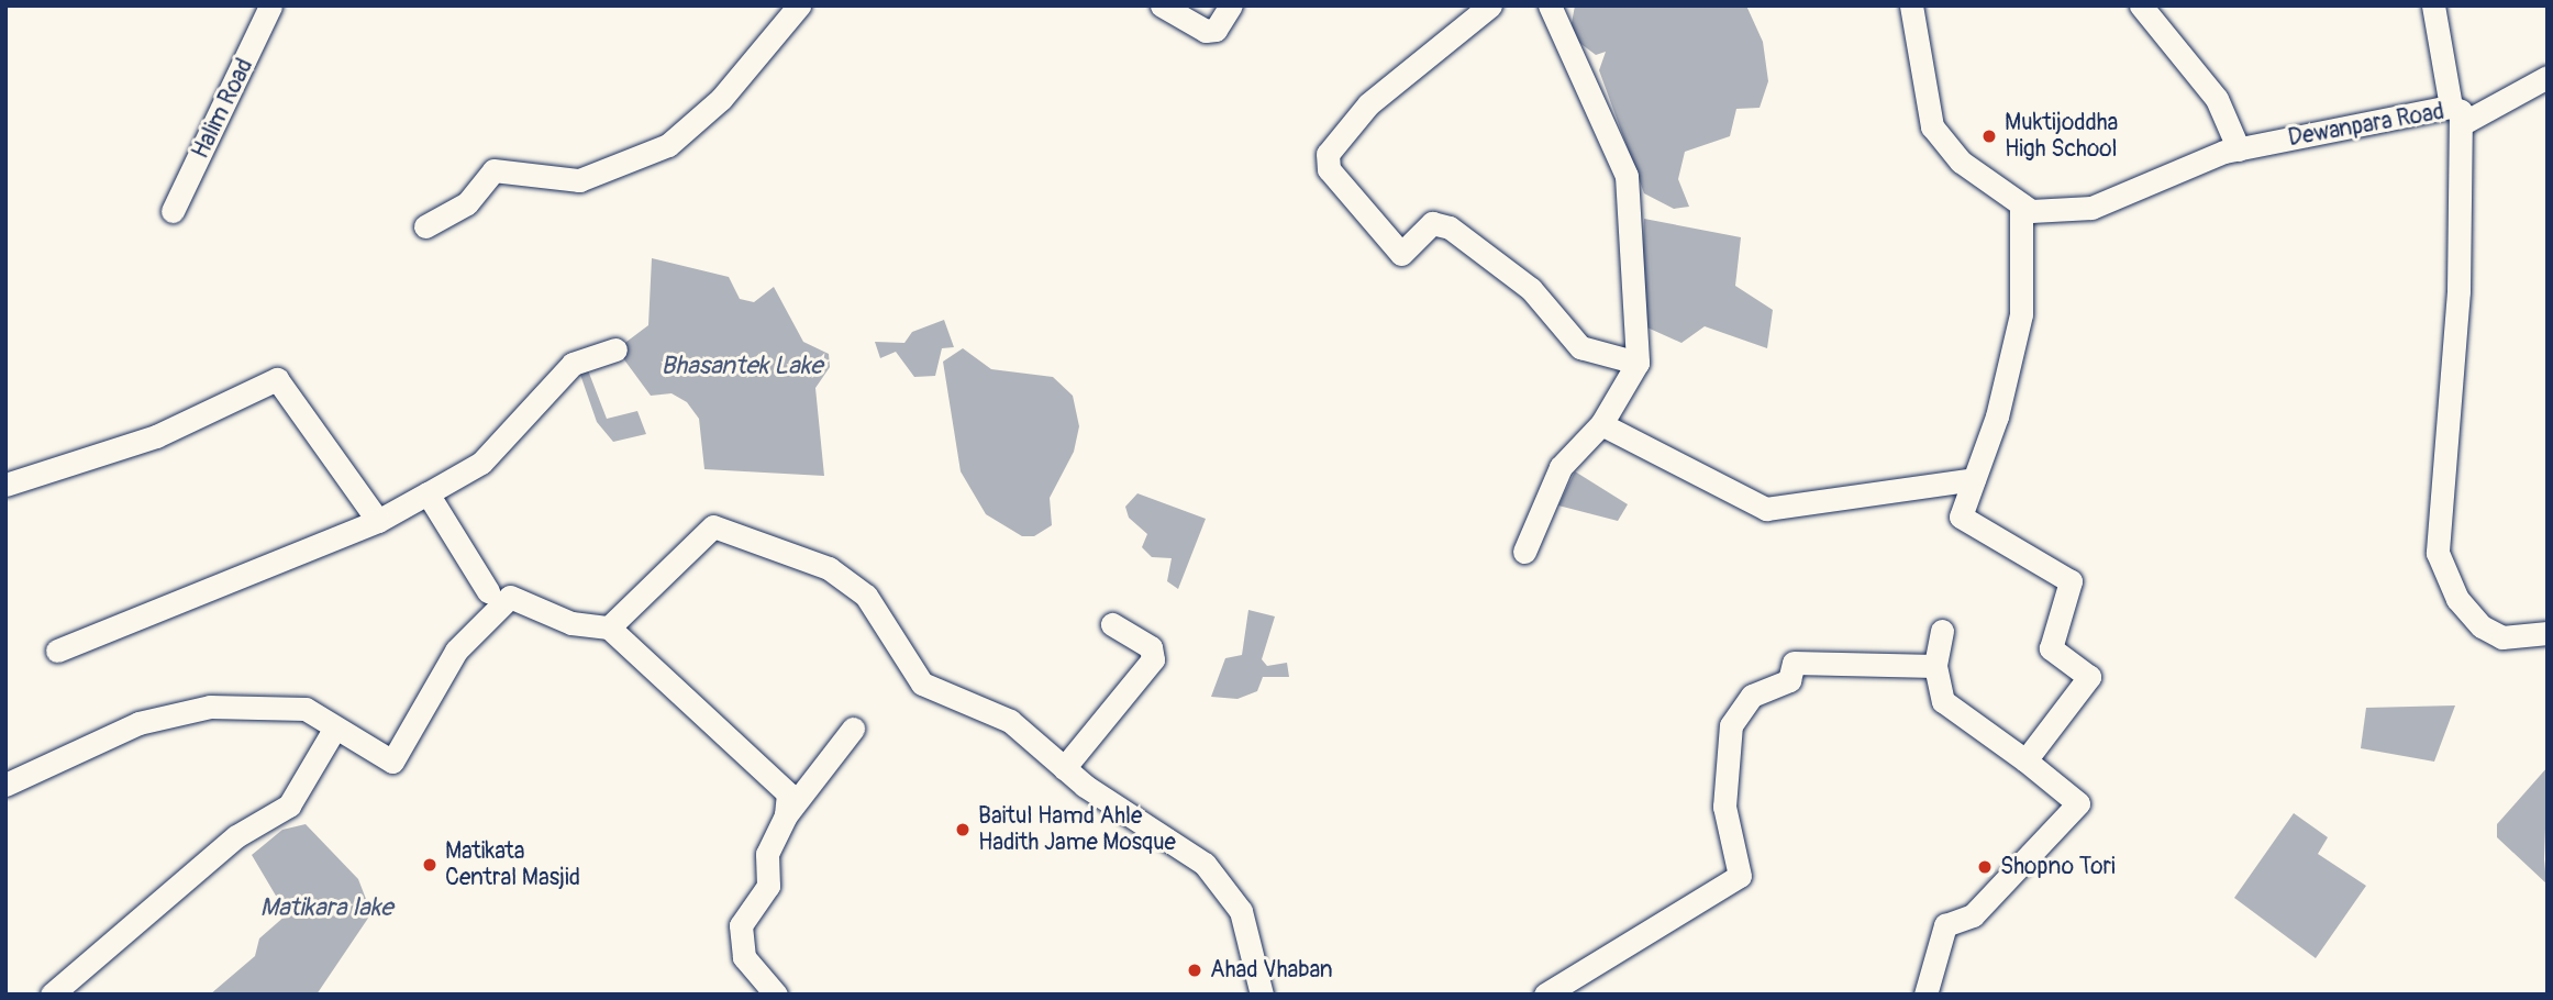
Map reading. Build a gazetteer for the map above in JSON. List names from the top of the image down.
{
  "streets": {
    "street": ["Halim Road", "Dewanpara Road"]
  },
  "water": ["Bhasantek Lake", "Matikara lake"],
  "places": [
    "Muktijoddha High School",
    "Baitul Hamd Ahle Hadith Jame Mosque",
    "Matikata Central Masjid",
    "Shopno Tori",
    "Ahad Vhaban"
  ]
}
